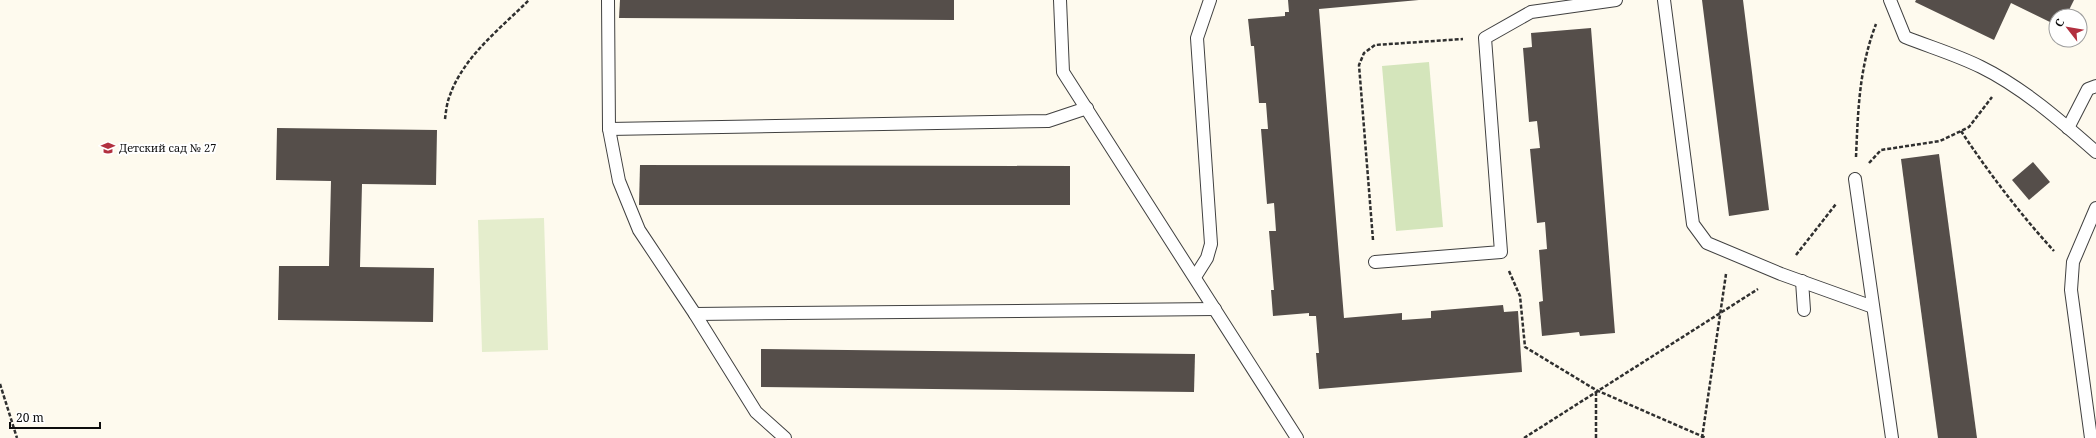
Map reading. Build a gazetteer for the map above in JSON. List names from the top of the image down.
{
  "places": {
    "school or university": ["Детский сад № 27"]
  },
  "scale_bar": "20 m",
  "north": "top left"
}
